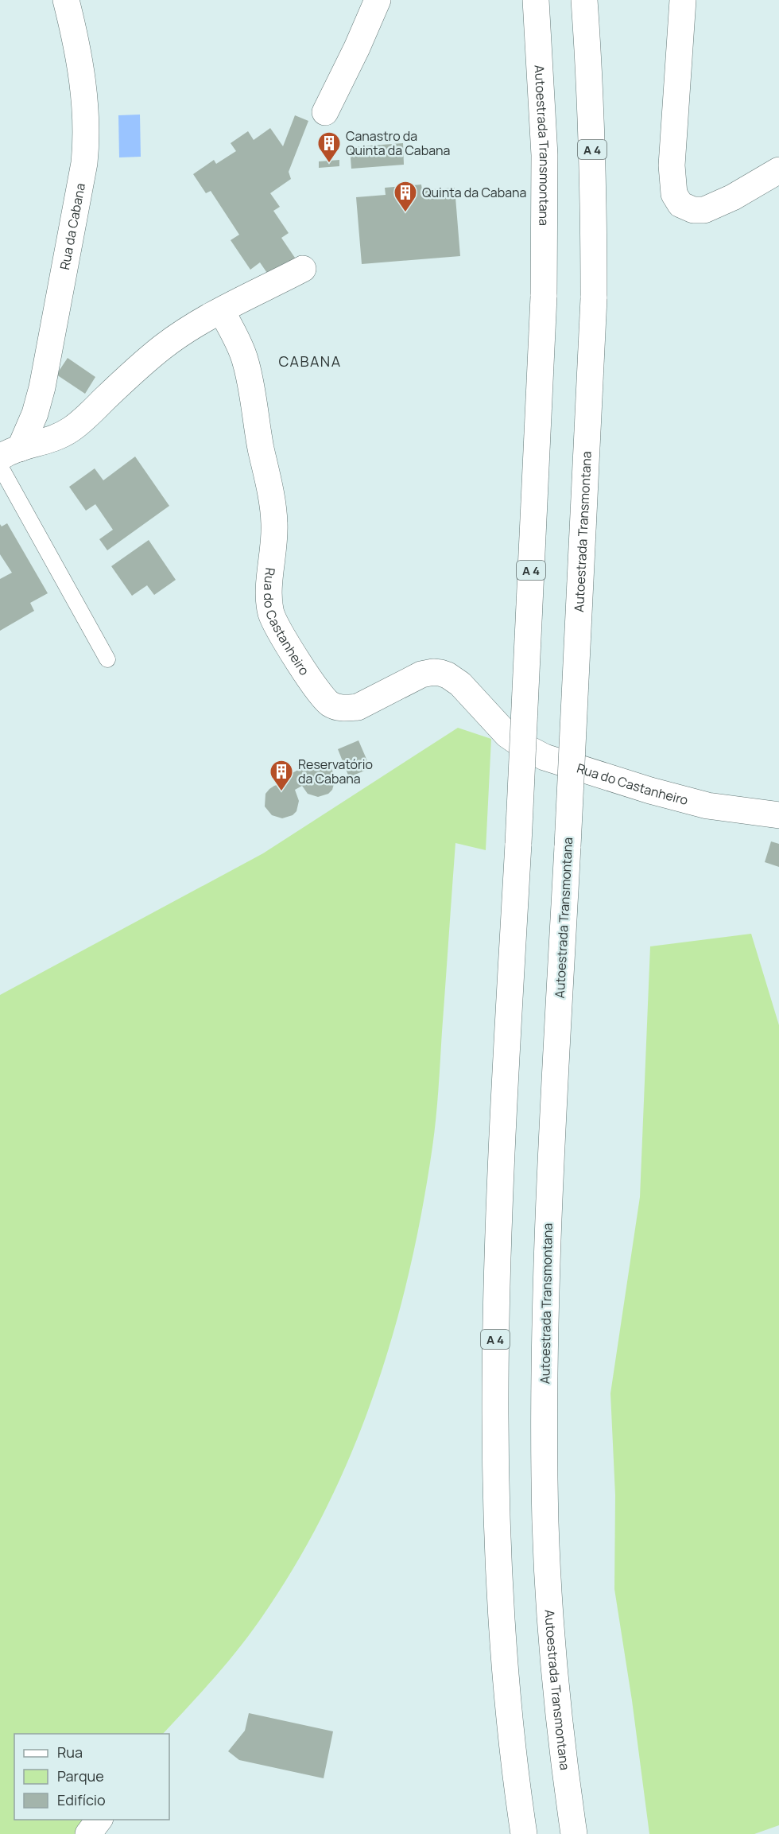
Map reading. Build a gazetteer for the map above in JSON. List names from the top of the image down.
{
  "streets": {
    "main road": [
      "Autoestrada Transmontana",
      "A 4",
      "Rua da Cabana",
      "Rua do Castanheiro"
    ]
  },
  "districts": ["CABANA"],
  "places": {
    "building": ["Canastro da Quinta da Cabana", "Quinta da Cabana", "Reservatório da Cabana"]
  },
  "legend": ["Rua", "Parque", "Edifício"]
}
